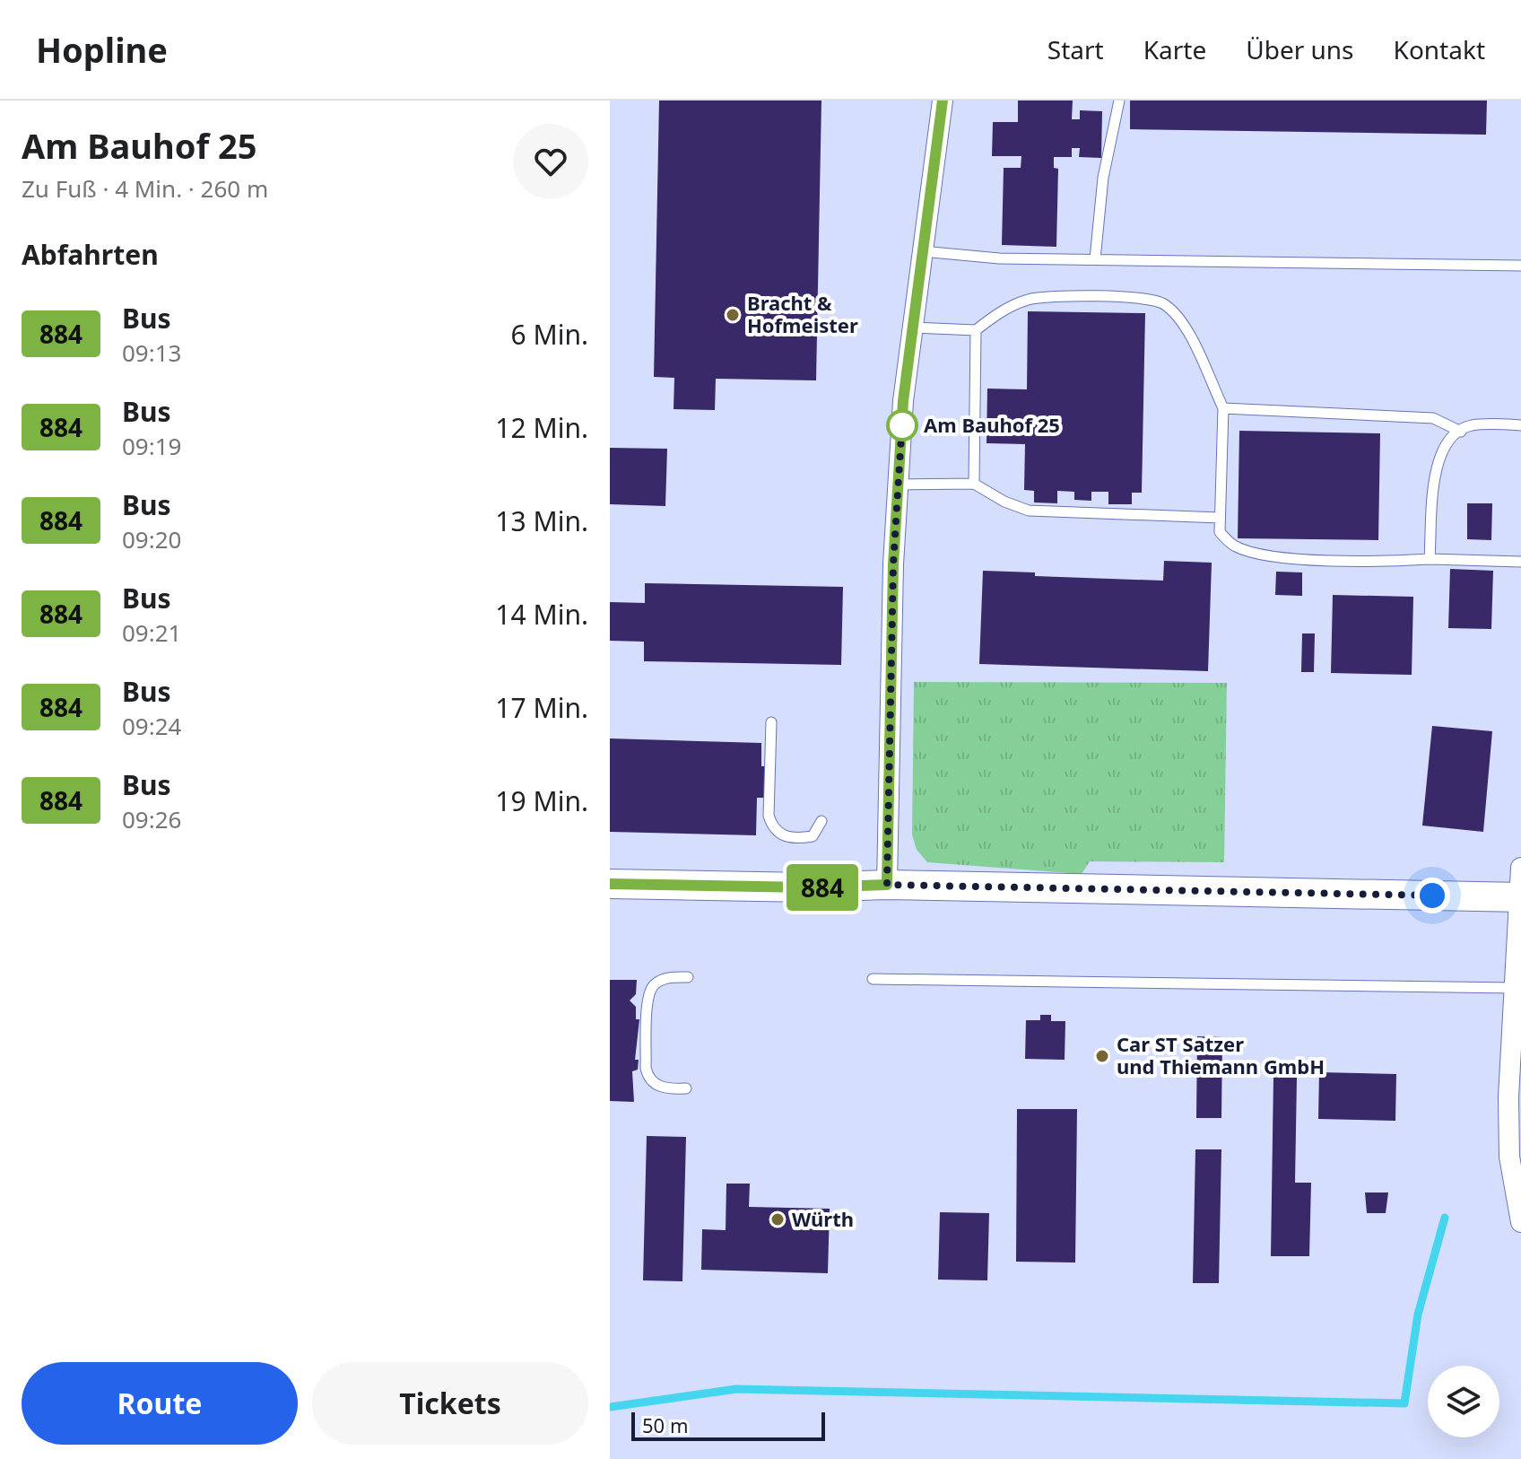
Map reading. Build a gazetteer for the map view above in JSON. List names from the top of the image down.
{
  "places": [
    "Bracht & Hofmeister",
    "Am Bauhof 25",
    "Car ST Satzer und Thiemann GmbH",
    "Würth"
  ],
  "lines": ["bus line 884"],
  "scale_bar": "50 m",
  "page": {
    "header": "Hopline",
    "nav": [
      "Start",
      "Karte",
      "Über uns",
      "Kontakt"
    ],
    "heading": [
      ["Am Bauhof 25", "Zu Fuß · 4 Min. · 260 m"],
      "Abfahrten"
    ],
    "on_map": "884",
    "list": [
      {
        "mark": "884",
        "name": "Bus",
        "note": "09:13",
        "value": "6 Min."
      },
      {
        "mark": "884",
        "name": "Bus",
        "note": "09:19",
        "value": "12 Min."
      },
      {
        "mark": "884",
        "name": "Bus",
        "note": "09:20",
        "value": "13 Min."
      },
      {
        "mark": "884",
        "name": "Bus",
        "note": "09:21",
        "value": "14 Min."
      },
      {
        "mark": "884",
        "name": "Bus",
        "note": "09:24",
        "value": "17 Min."
      },
      {
        "mark": "884",
        "name": "Bus",
        "note": "09:26",
        "value": "19 Min."
      }
    ],
    "buttons": ["Route", "Tickets"],
    "scale": "50 m"
  }
}
